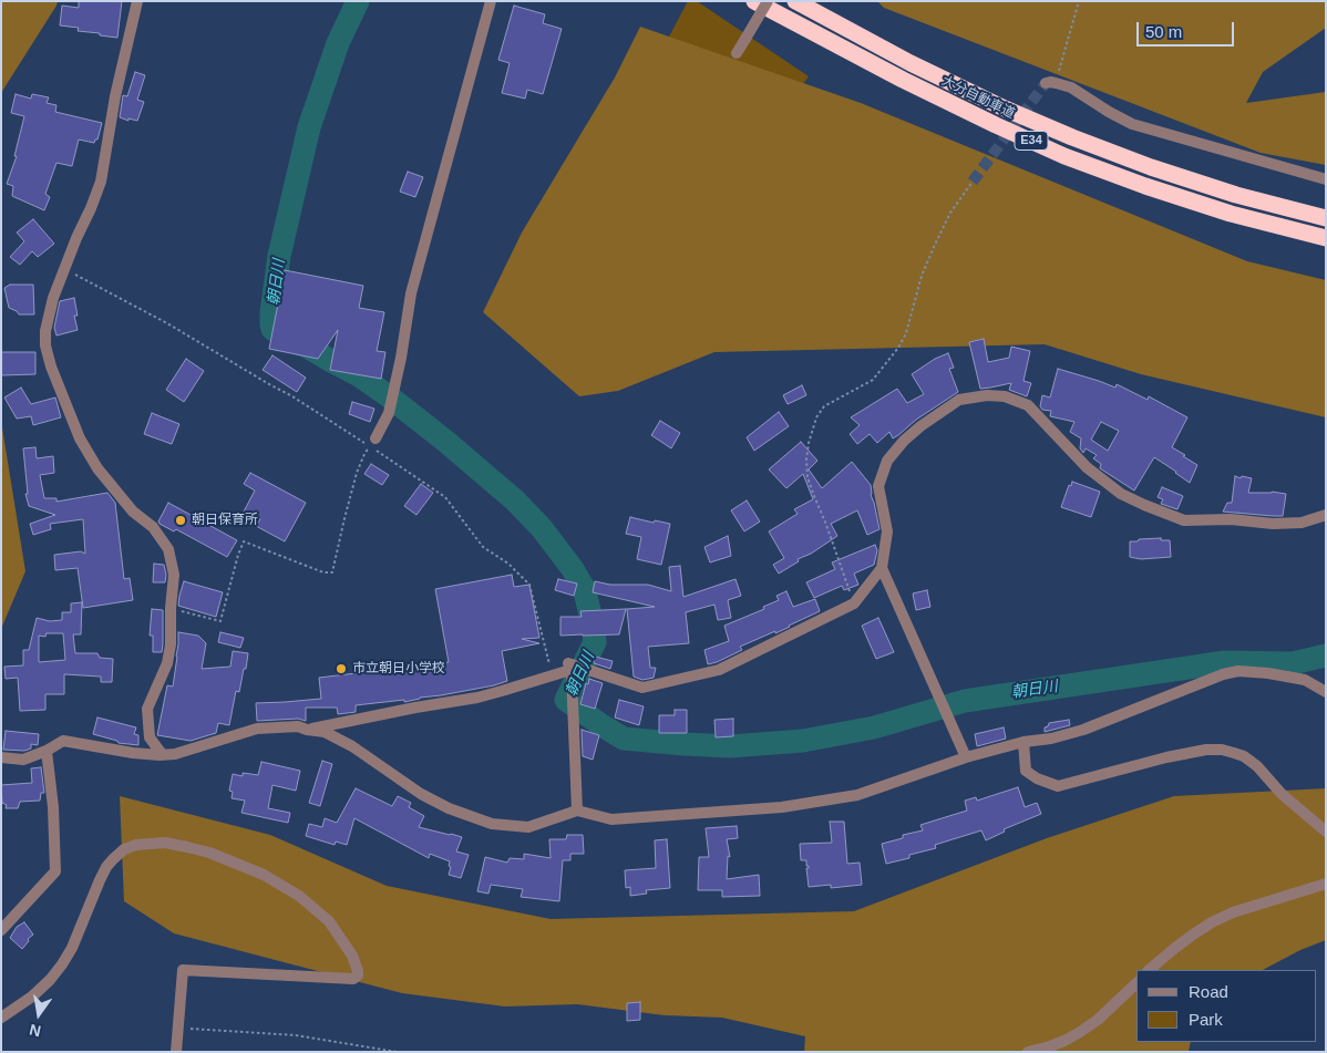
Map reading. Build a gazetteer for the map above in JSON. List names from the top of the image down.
{
  "streets": {
    "highway": ["大分自動車道", "E34"]
  },
  "water": ["朝日川"],
  "places": ["朝日保育所", "市立朝日小学校"],
  "legend": ["Road", "Park"],
  "scale_bar": "50 m",
  "north": "bottom"
}
